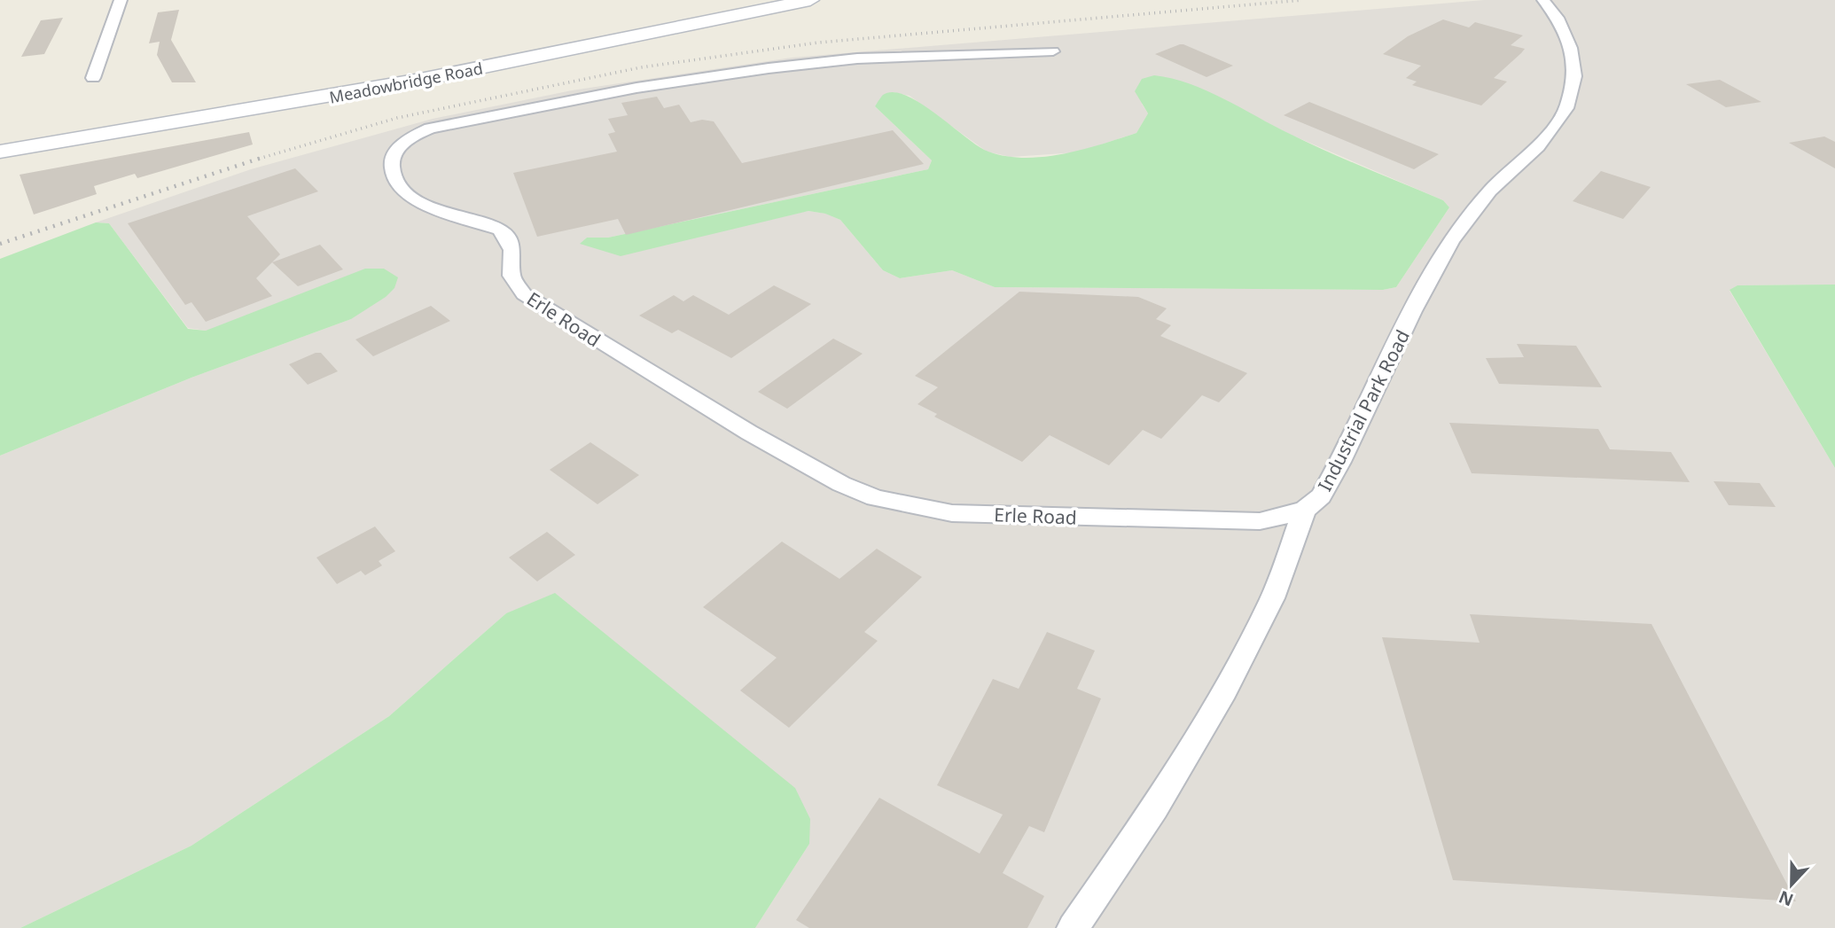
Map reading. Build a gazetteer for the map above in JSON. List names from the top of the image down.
{
  "streets": {
    "main road": ["Meadowbridge Road"],
    "street": ["Erle Road", "Industrial Park Road"]
  },
  "crossings": [
    ["Erle Road", "Industrial Park Road"]
  ],
  "north": "bottom"
}
